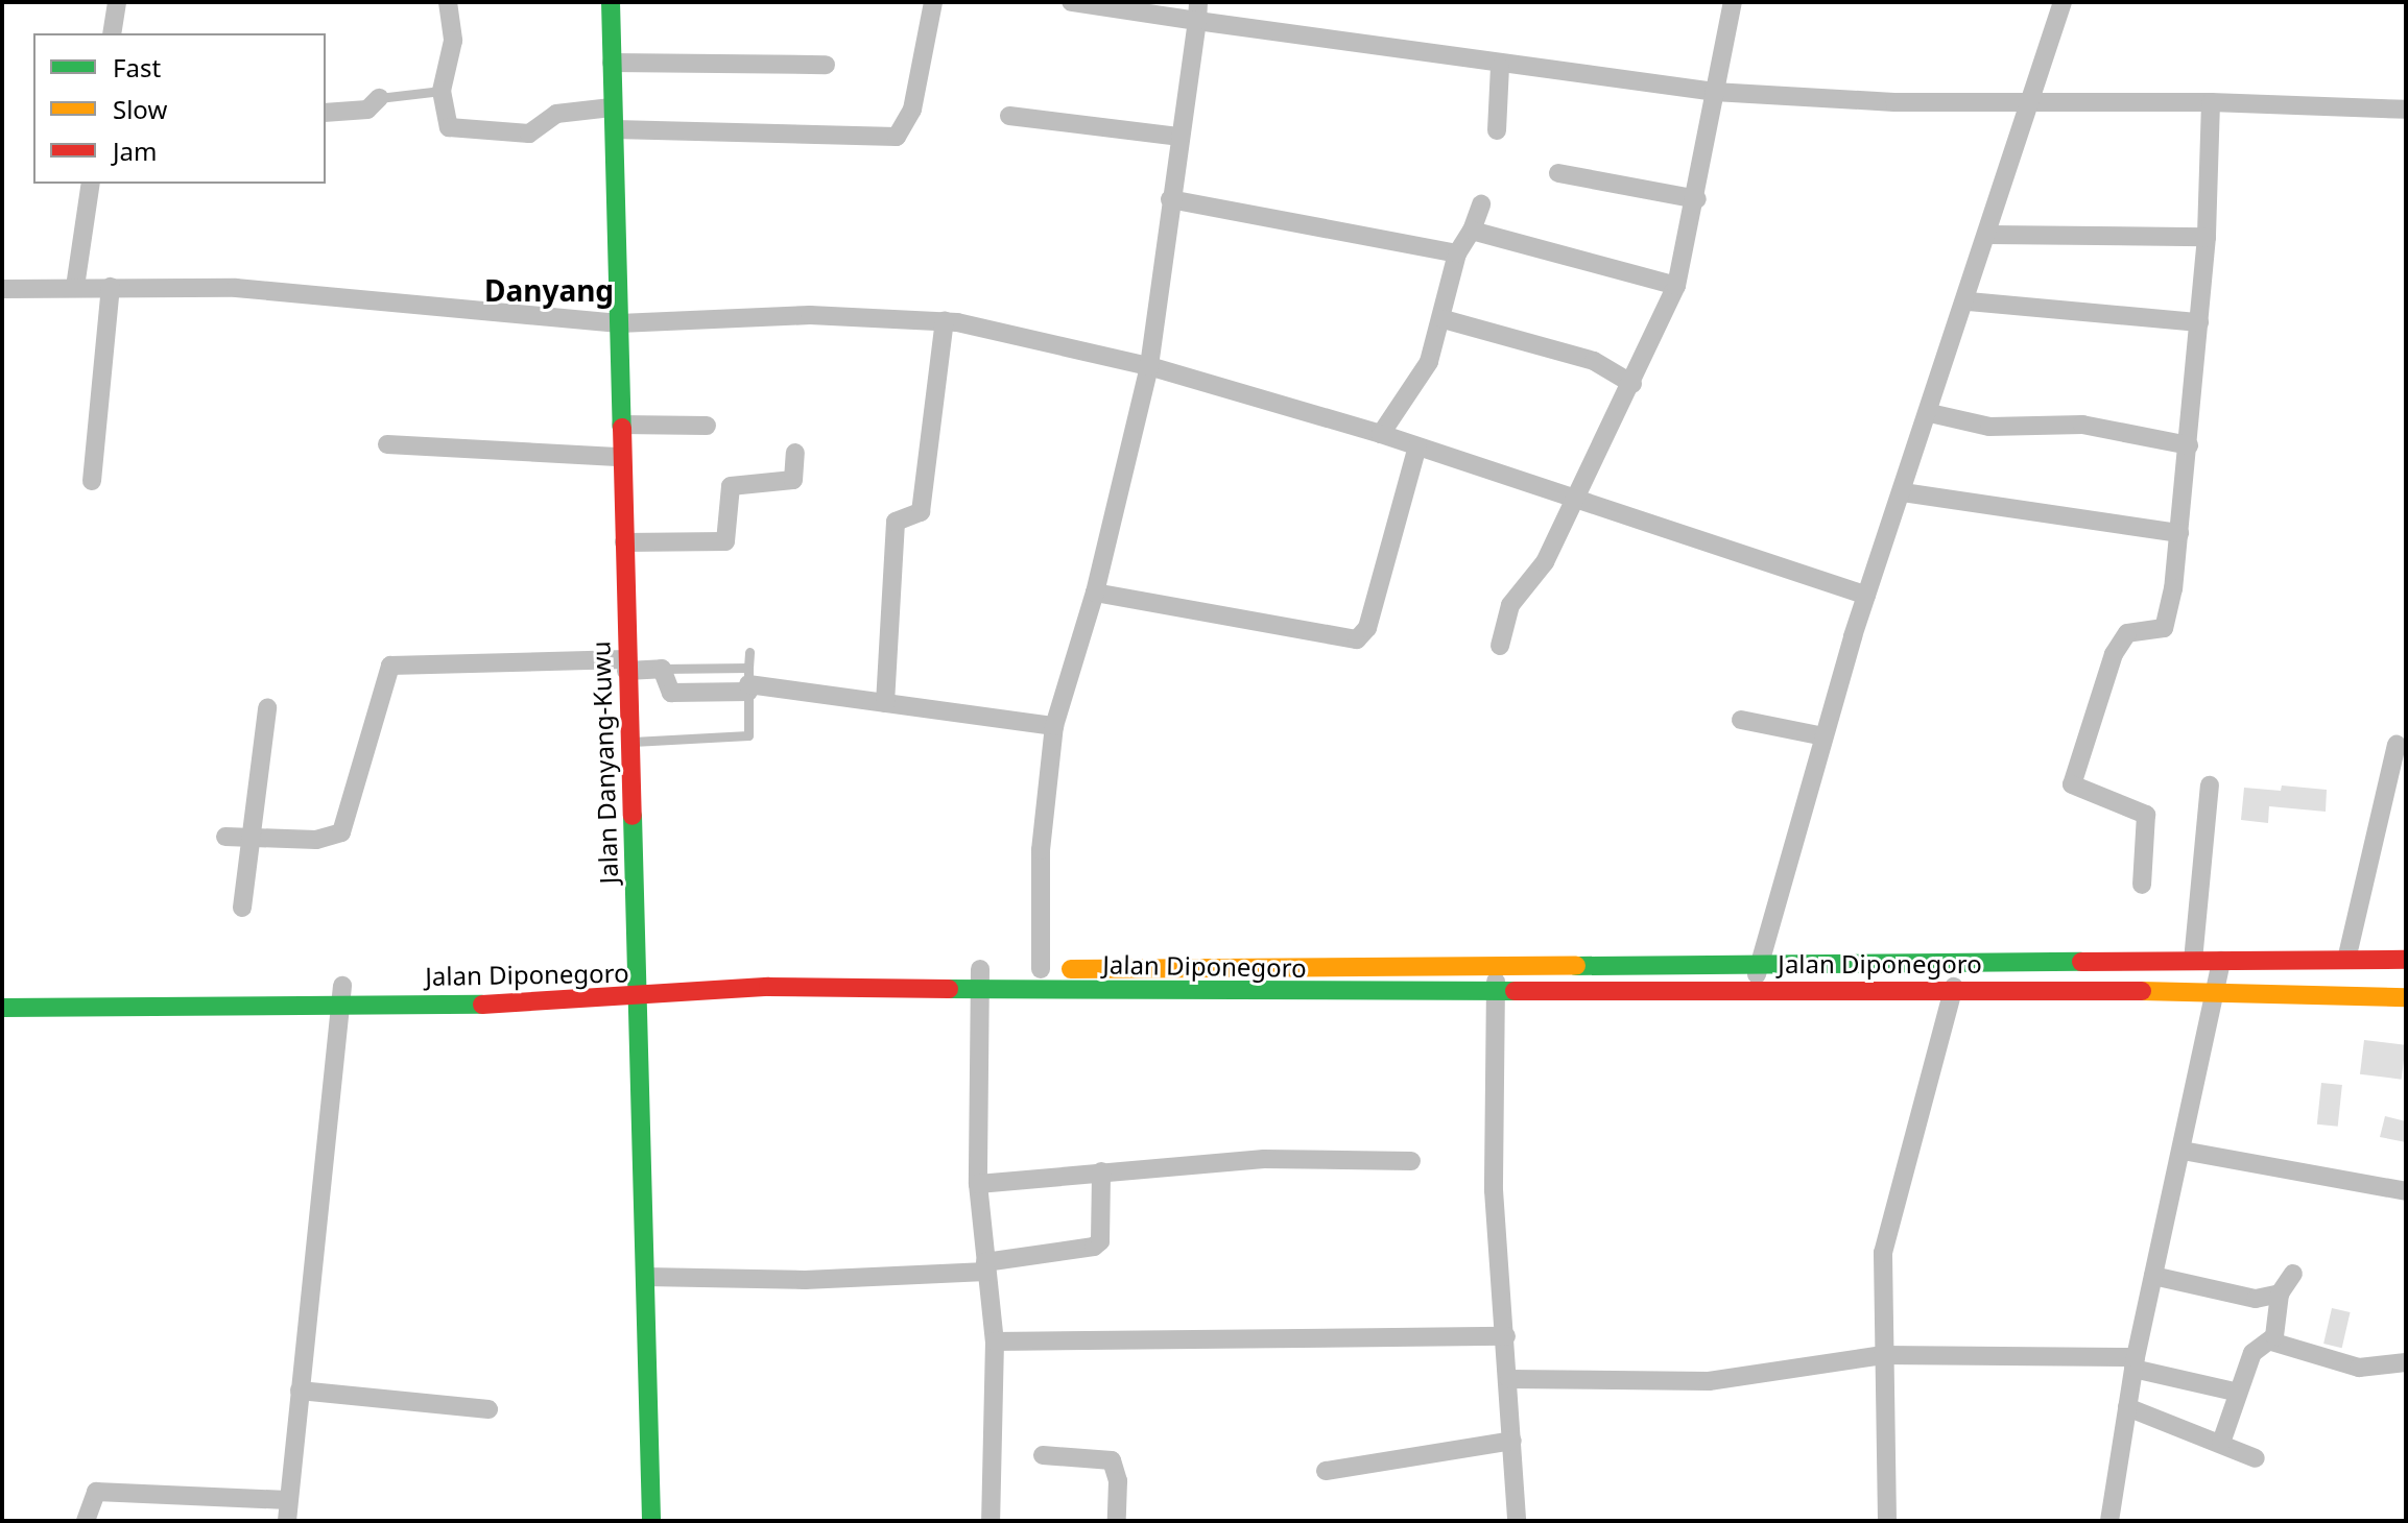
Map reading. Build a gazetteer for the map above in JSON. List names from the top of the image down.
{
  "streets": {
    "main road": ["Jalan Danyang-Kuwu", "Jalan Diponegoro"]
  },
  "crossings": [
    ["Jalan Danyang-Kuwu", "Jalan Diponegoro"]
  ],
  "districts": ["Danyang"],
  "legend": ["Fast", "Slow", "Jam"]
}
